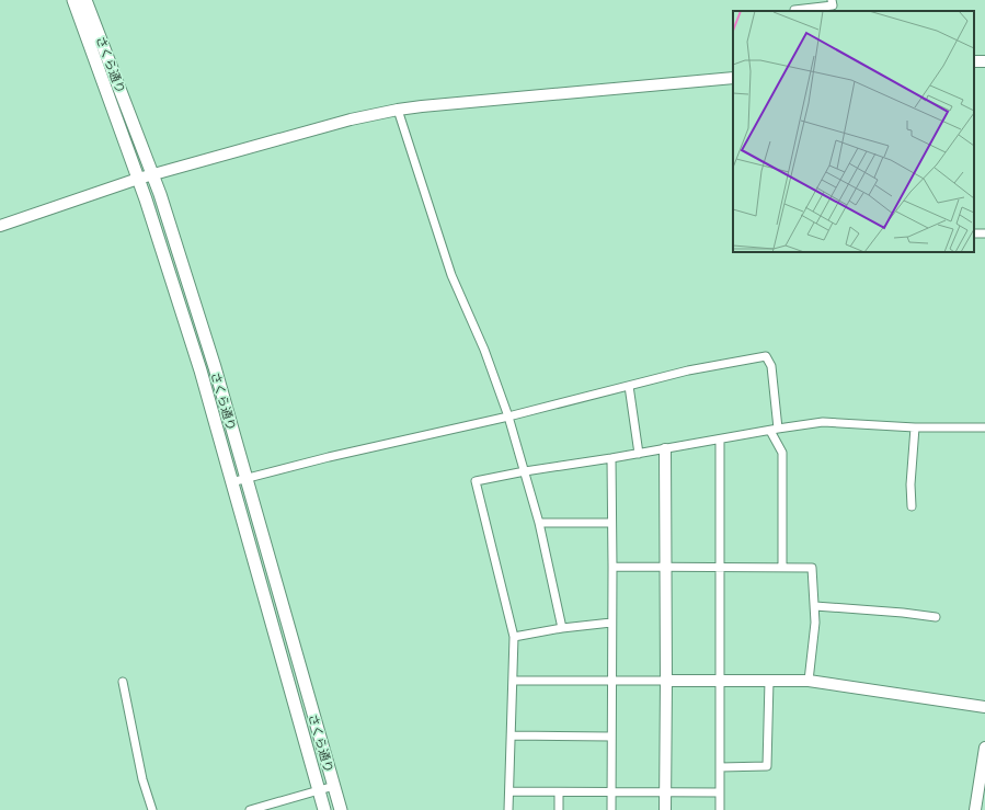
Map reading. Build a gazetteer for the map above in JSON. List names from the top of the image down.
{
  "streets": {
    "main road": ["さくら通り"]
  }
}
